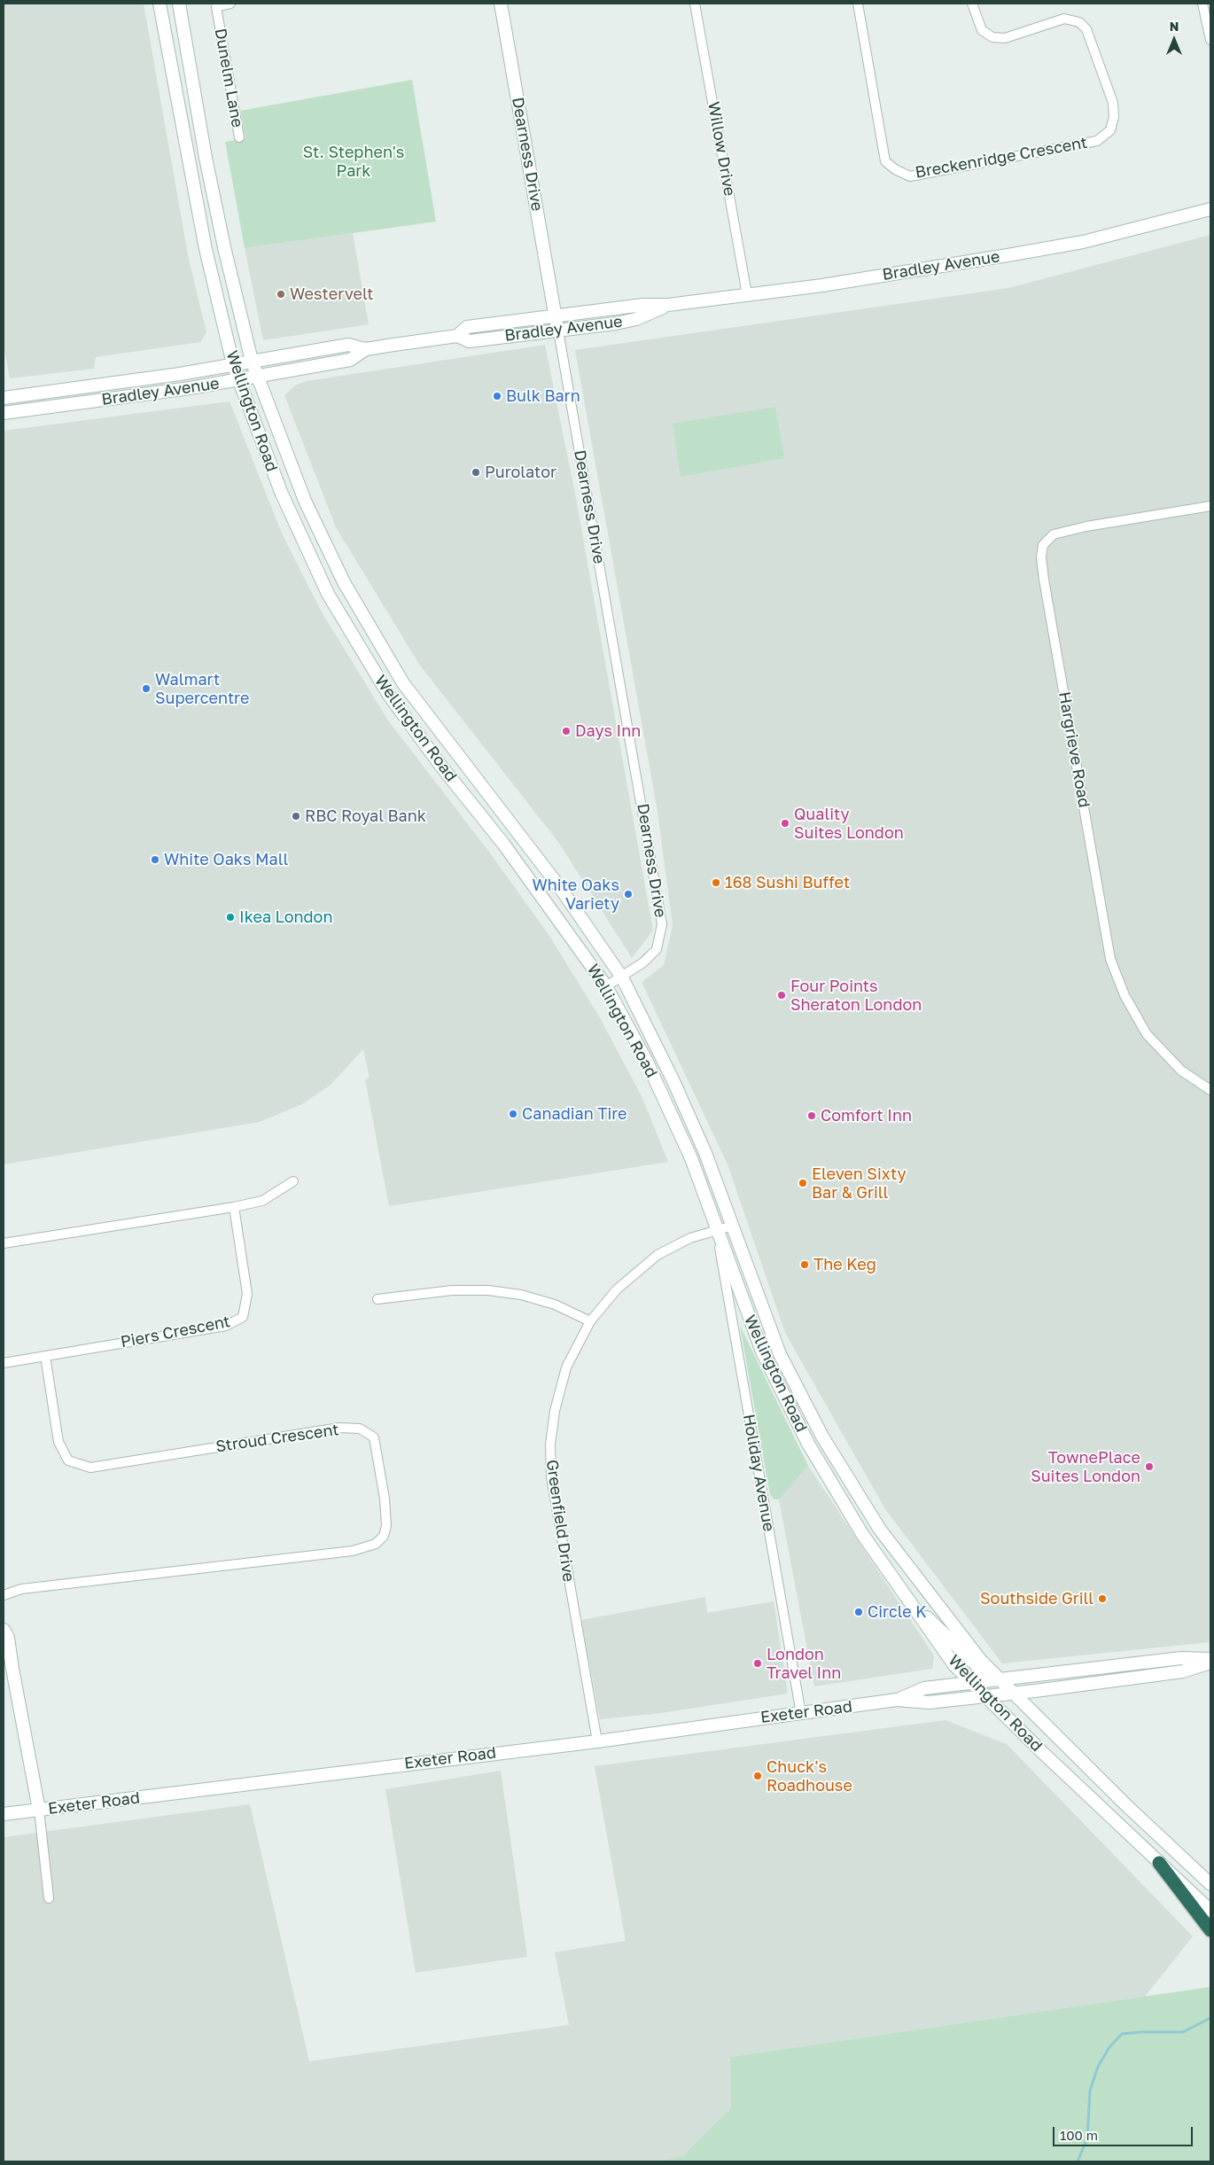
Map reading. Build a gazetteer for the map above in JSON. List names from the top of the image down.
{
  "streets": {
    "main road": [
      "Dearness Drive",
      "Bradley Avenue",
      "Wellington Road",
      "Exeter Road"
    ],
    "street": [
      "Dunelm Lane",
      "Willow Drive",
      "Breckenridge Crescent",
      "Hargrieve Road",
      "Piers Crescent",
      "Stroud Crescent",
      "Holiday Avenue",
      "Greenfield Drive"
    ]
  },
  "crossings": [
    ["Willow Drive", "Bradley Avenue"],
    ["Dearness Drive", "Bradley Avenue"],
    ["Dearness Drive", "Wellington Road"],
    ["Bradley Avenue", "Wellington Road"],
    ["Wellington Road", "Holiday Avenue"],
    ["Wellington Road", "Greenfield Drive"],
    ["Wellington Road", "Exeter Road"],
    ["Piers Crescent", "Stroud Crescent"],
    ["Holiday Avenue", "Greenfield Drive"],
    ["Holiday Avenue", "Exeter Road"],
    ["Greenfield Drive", "Exeter Road"]
  ],
  "parks": ["St. Stephen's Park"],
  "places": [
    "Westervelt",
    "Bulk Barn",
    "Purolator",
    "Walmart Supercentre",
    "Days Inn",
    "RBC Royal Bank",
    "Quality Suites London",
    "White Oaks Mall",
    "168 Sushi Buffet",
    "White Oaks Variety",
    "Ikea London",
    "Four Points Sheraton London",
    "Canadian Tire",
    "Comfort Inn",
    "Eleven Sixty Bar & Grill",
    "The Keg",
    "TownePlace Suites London",
    "Southside Grill",
    "Circle K",
    "London Travel Inn",
    "Chuck's Roadhouse"
  ],
  "scale_bar": "100 m",
  "north": "top"
}
